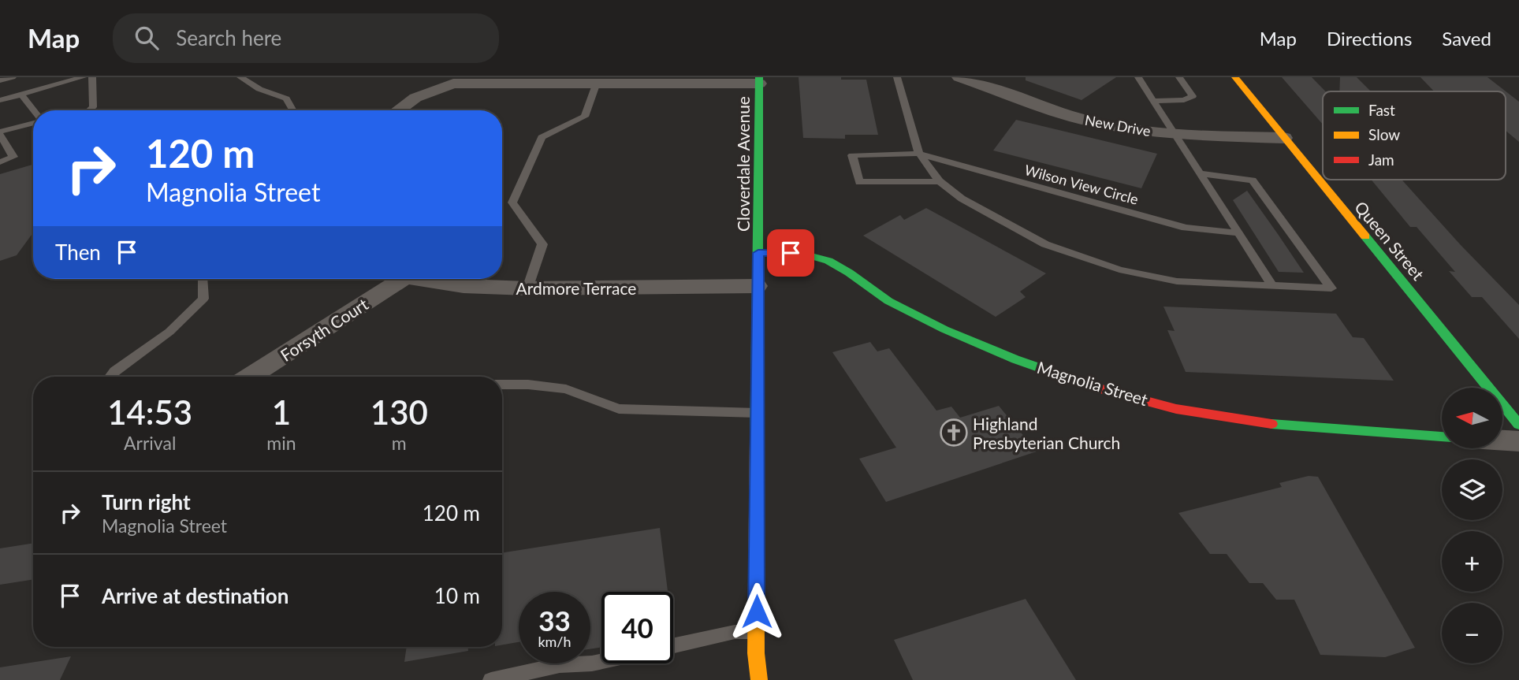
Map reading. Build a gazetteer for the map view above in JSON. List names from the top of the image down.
{
  "streets": {
    "street": [
      "New Drive",
      "Cloverdale Avenue",
      "Queen Street",
      "Ardmore Terrace",
      "Forsyth Court",
      "Magnolia Street"
    ],
    "lane": ["Wilson View Circle"]
  },
  "crossings": [
    ["New Drive", "Queen Street"],
    ["Cloverdale Avenue", "Ardmore Terrace"],
    ["Cloverdale Avenue", "Magnolia Street"]
  ],
  "places": {
    "church": ["Highland Presbyterian Church"]
  },
  "legend": ["Fast", "Slow", "Jam"],
  "north": "left",
  "page": {
    "header": "Map",
    "search": "Search here",
    "nav": ["Map", "Directions", "Saved"],
    "turn": ["120 m", "Magnolia Street"],
    "then": "Then",
    "eta": [
      "14:53",
      "Arrival",
      "1",
      "min",
      "130",
      "m"
    ],
    "map_buttons": ["+", "−"],
    "list": [
      {
        "name": "Turn right",
        "note": "Magnolia Street",
        "value": "120 m"
      },
      {
        "name": "Arrive at destination",
        "value": "10 m"
      }
    ],
    "speed": "33 km/h",
    "limit": "40"
  }
}
